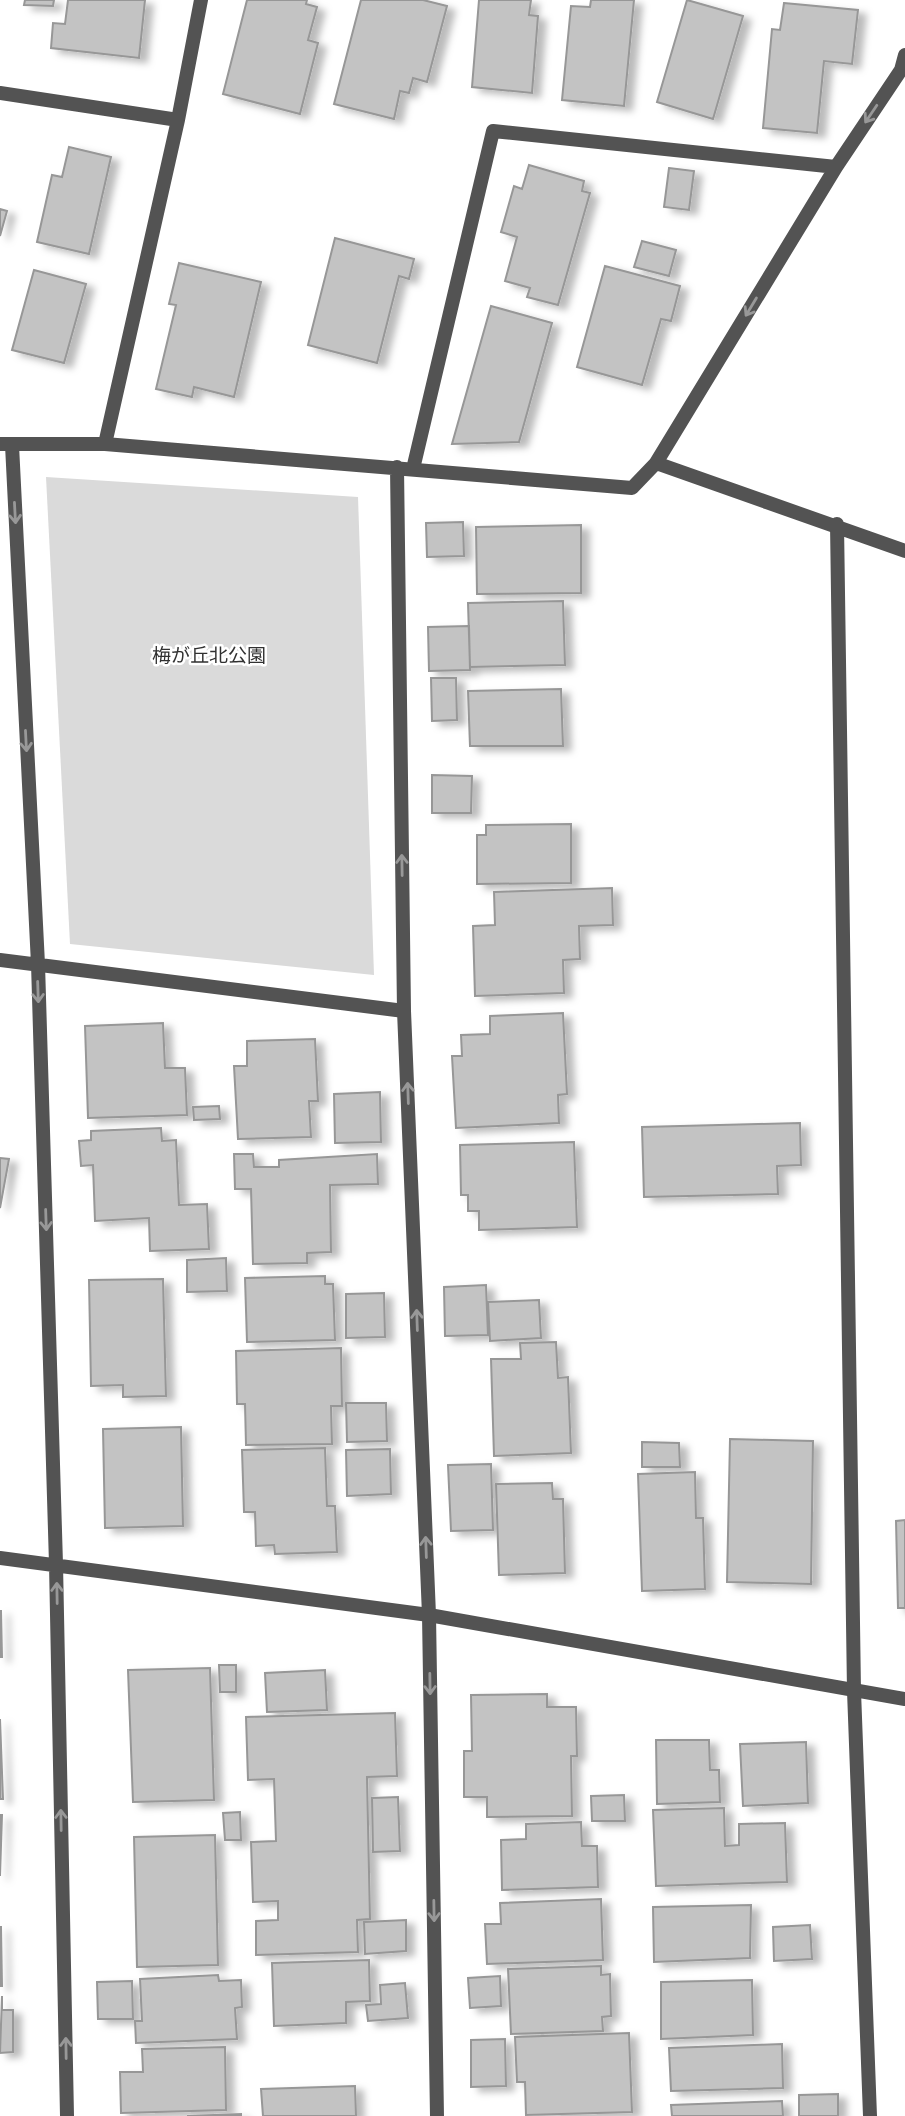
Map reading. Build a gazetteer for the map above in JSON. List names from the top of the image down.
{
  "parks": ["梅が丘北公園"]
}
